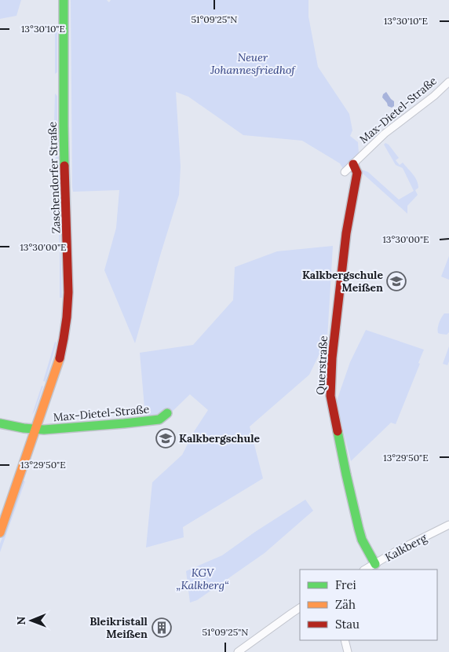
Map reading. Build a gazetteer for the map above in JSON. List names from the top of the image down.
{
  "streets": {
    "street": [
      "Max-Dietel-Straße",
      "Zaschendorfer Straße",
      "Querstraße",
      "Kalkberg"
    ]
  },
  "crossings": [
    ["Max-Dietel-Straße", "Zaschendorfer Straße"],
    ["Max-Dietel-Straße", "Querstraße"],
    ["Querstraße", "Kalkberg"]
  ],
  "parks": ["Neuer Johannesfriedhof", "KGV „Kalkberg“"],
  "places": {
    "school or university": ["Kalkbergschule Meißen", "Kalkbergschule"],
    "building": ["Bleikristall Meißen"]
  },
  "legend": ["Frei", "Zäh", "Stau"],
  "north": "left",
  "coordinates": [
    "51°09'25\"N",
    "13°30'10\"E",
    "13°30'00\"E",
    "13°29'50\"E"
  ]
}
